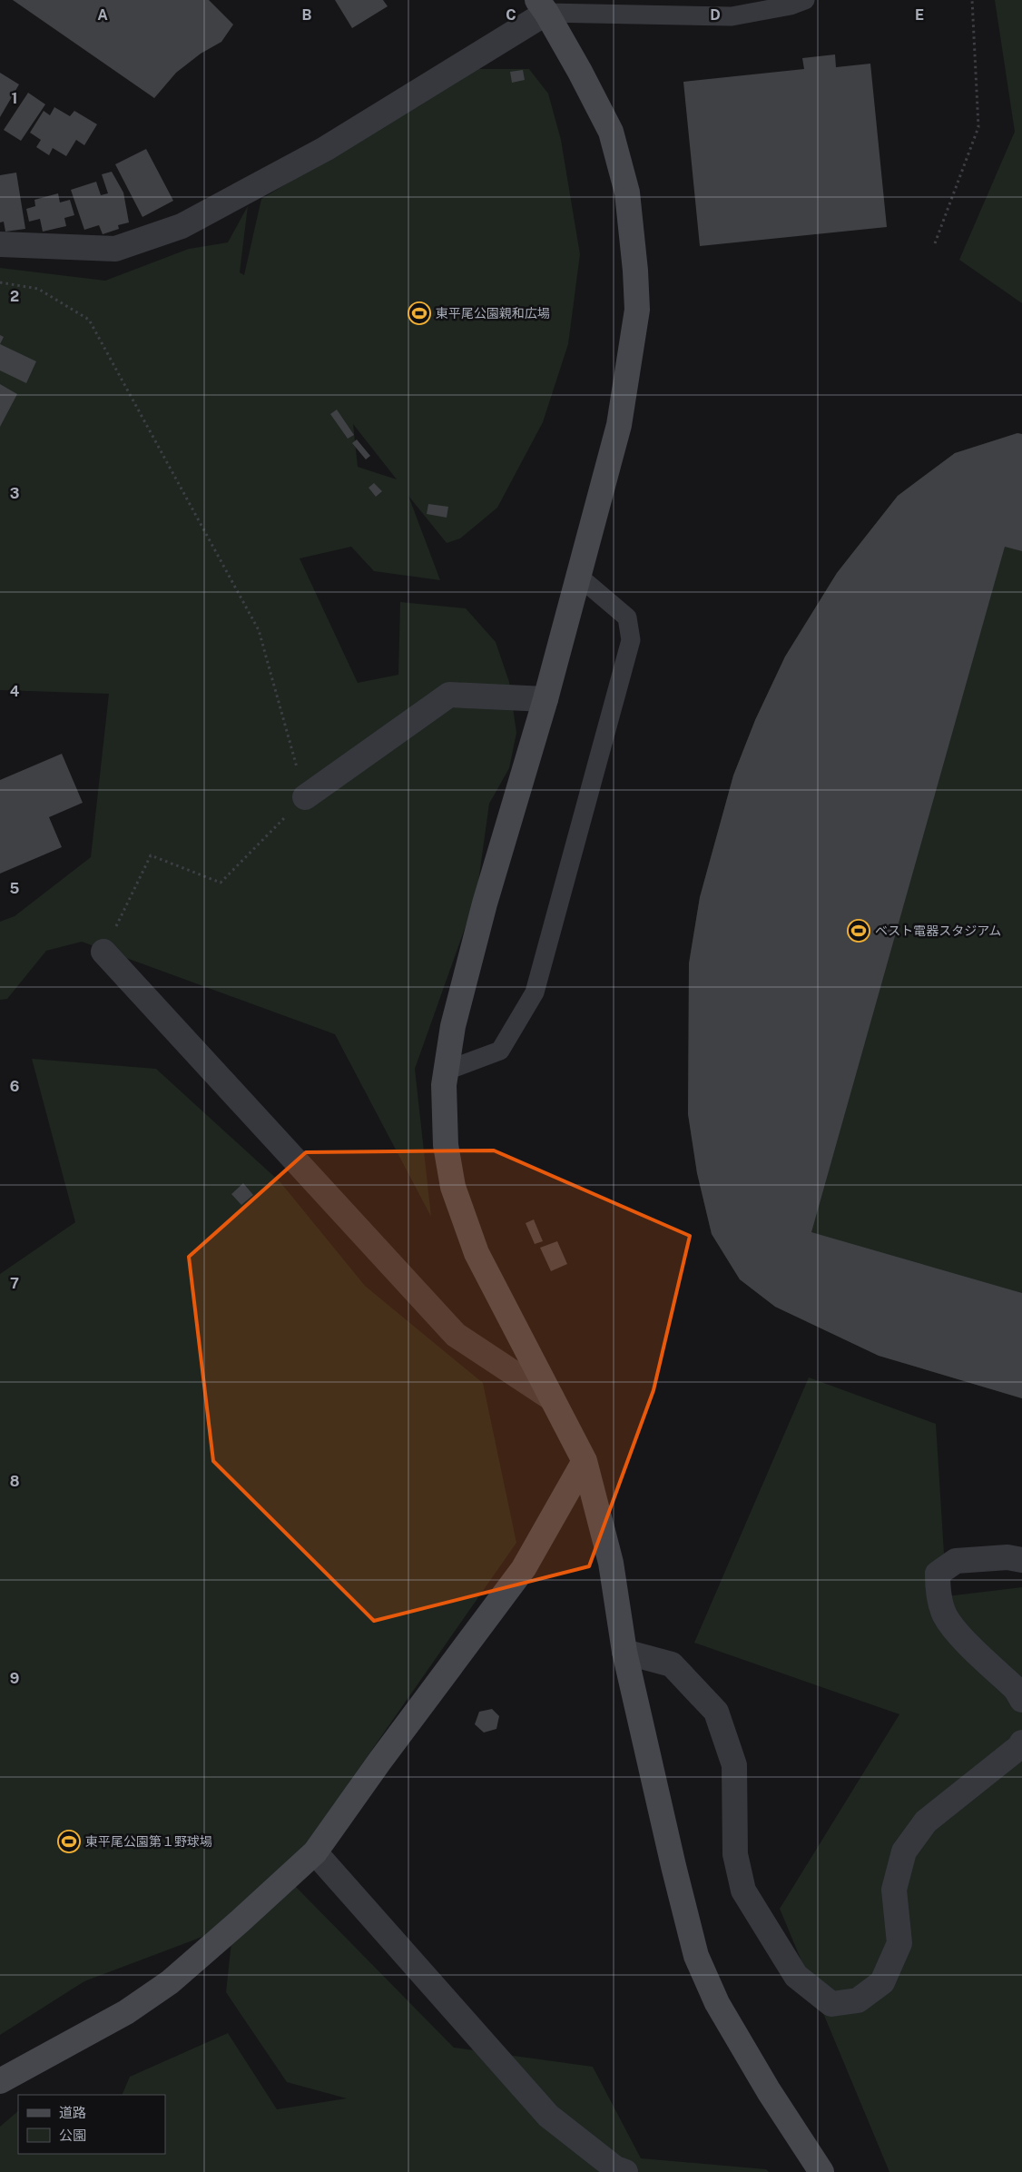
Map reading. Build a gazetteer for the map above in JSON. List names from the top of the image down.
{
  "places": {
    "sports": ["東平尾公園親和広場", "ベスト電器スタジアム", "東平尾公園第１野球場"]
  },
  "legend": ["道路", "公園"],
  "grid": {
    "columns": [
      "A",
      "B",
      "C",
      "D",
      "E"
    ],
    "rows": [
      "1",
      "2",
      "3",
      "4",
      "5",
      "6",
      "7",
      "8",
      "9"
    ]
  }
}
